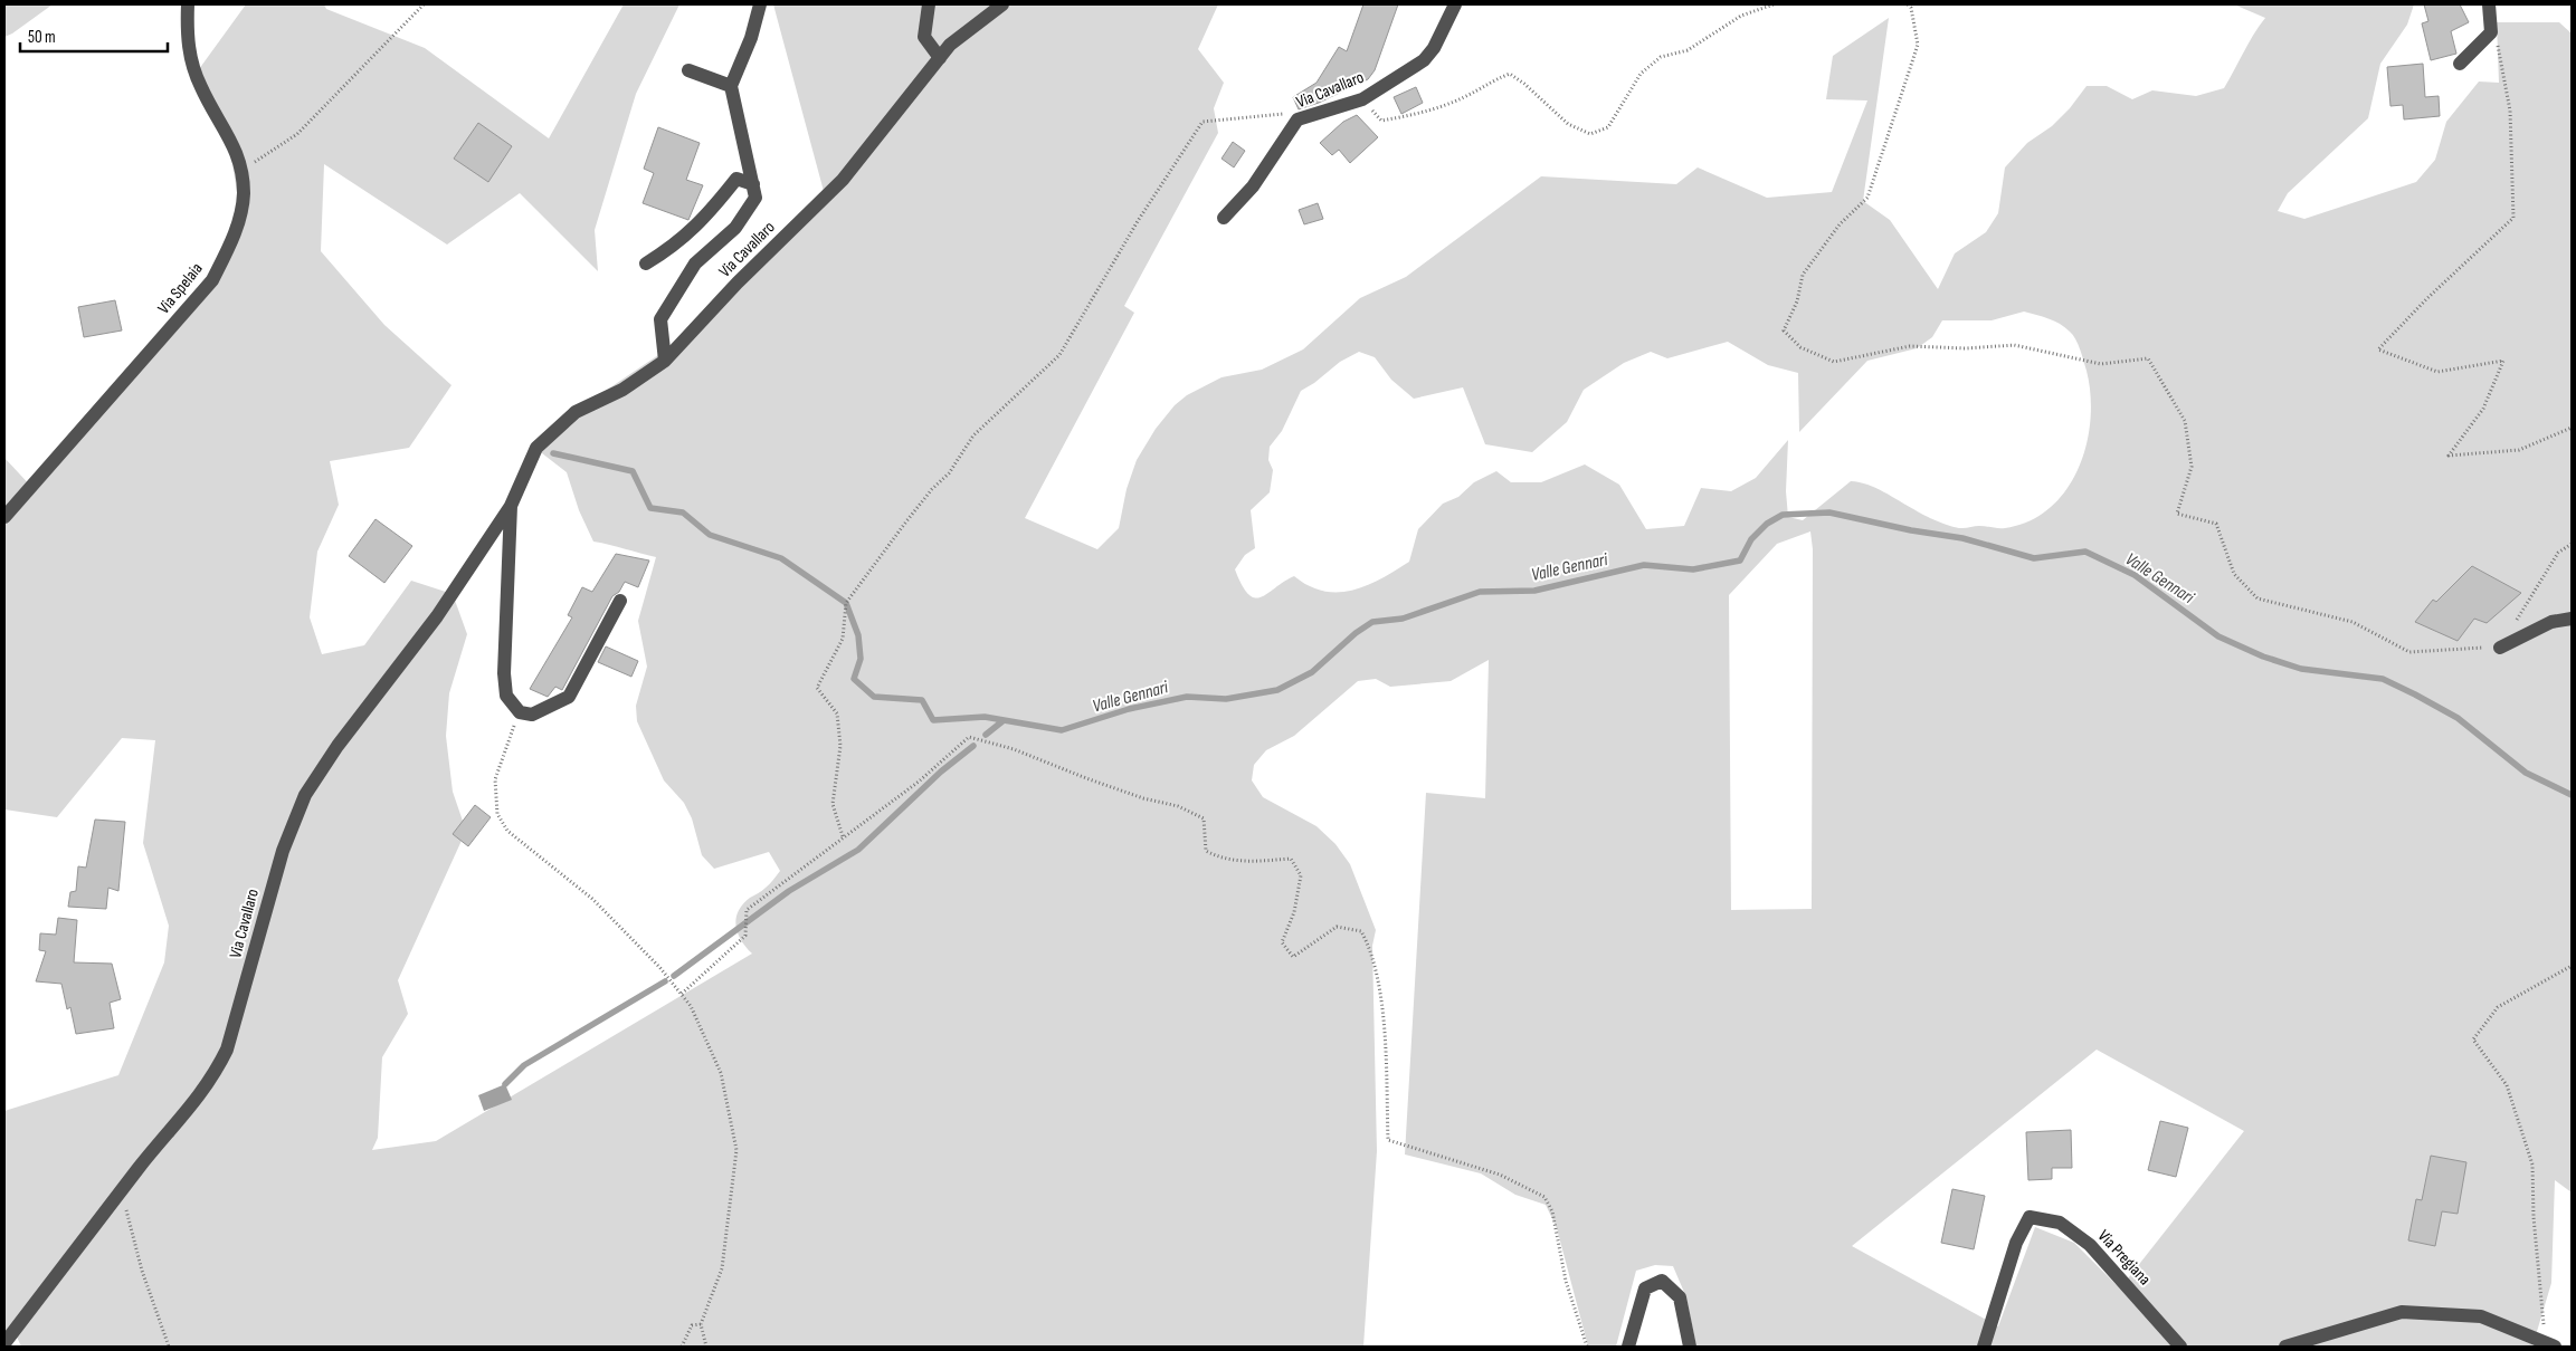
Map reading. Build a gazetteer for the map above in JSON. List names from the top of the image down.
{
  "streets": {
    "street": ["Via Cavallaro", "Via Spelaia", "Via Pregiana"]
  },
  "water": ["Valle Gennari"],
  "scale_bar": "50 m"
}
